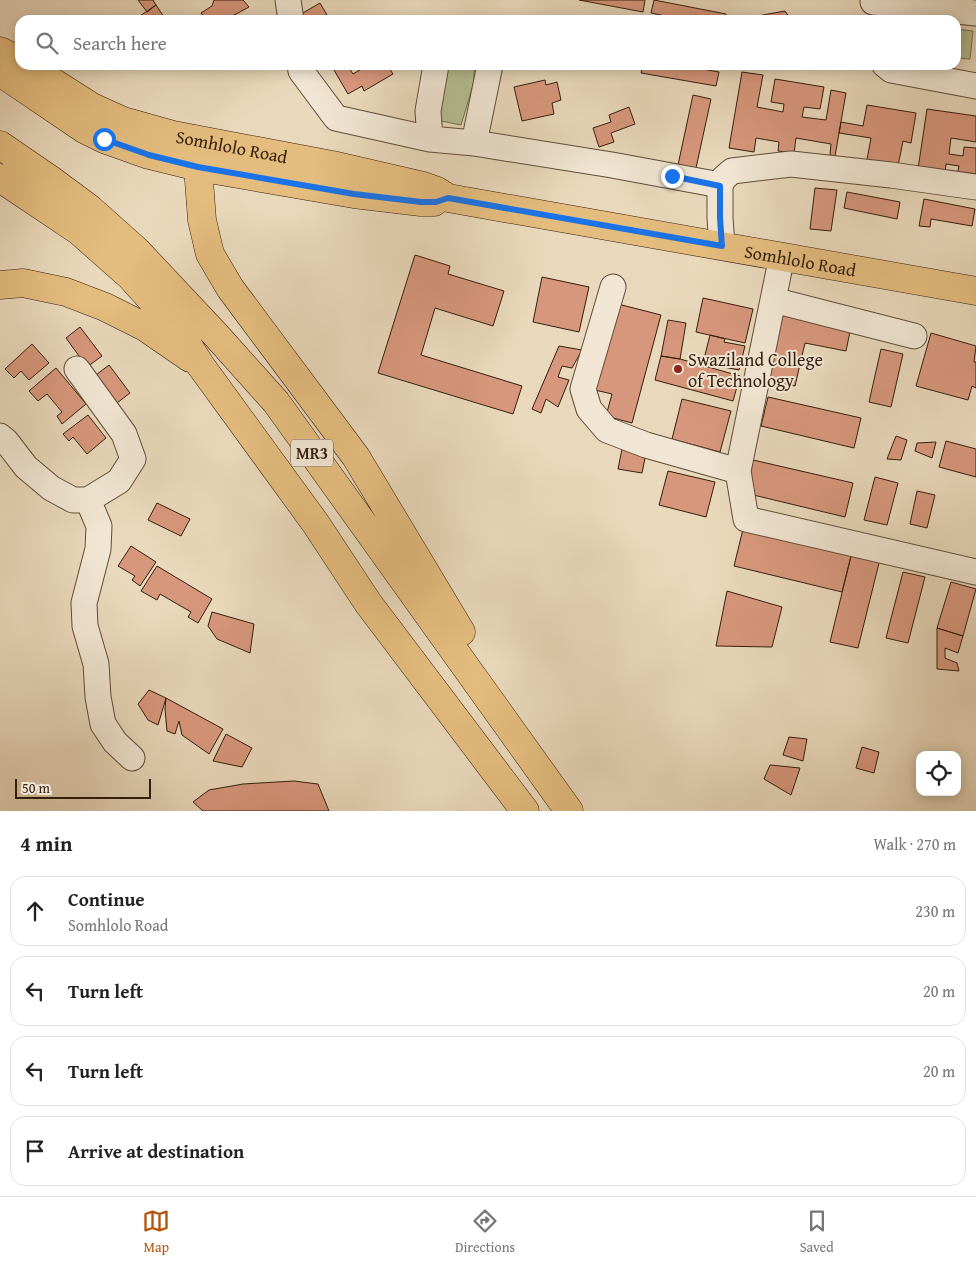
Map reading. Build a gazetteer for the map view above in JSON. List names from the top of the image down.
{
  "streets": {
    "main road": ["Somhlolo Road", "MR3"]
  },
  "places": ["Swaziland College of Technology"],
  "scale_bar": "50 m",
  "page": {
    "search": "Search here",
    "scale": "50 m",
    "heading": ["4 min", "Walk · 270 m"],
    "list": [
      ["Continue", "Somhlolo Road", "230 m"],
      ["Turn left", "20 m"],
      ["Turn left", "20 m"],
      "Arrive at destination"
    ],
    "nav": ["Map", "Directions", "Saved"]
  }
}
